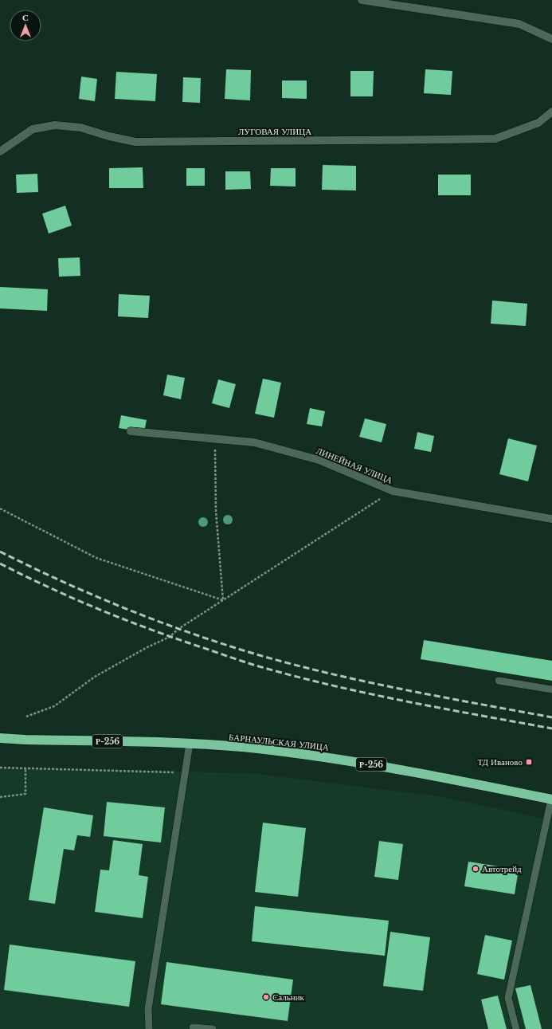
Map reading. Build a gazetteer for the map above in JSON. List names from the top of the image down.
{
  "streets": {
    "highway": ["Р-256", "БАРНАУЛЬСКАЯ УЛИЦА"],
    "street": ["ЛУГОВАЯ УЛИЦА", "ЛИНЕЙНАЯ УЛИЦА"]
  },
  "places": {
    "transit": ["ТД Иваново"],
    "other": ["Автотрейд", "Сальник"]
  },
  "north": "top"
}
